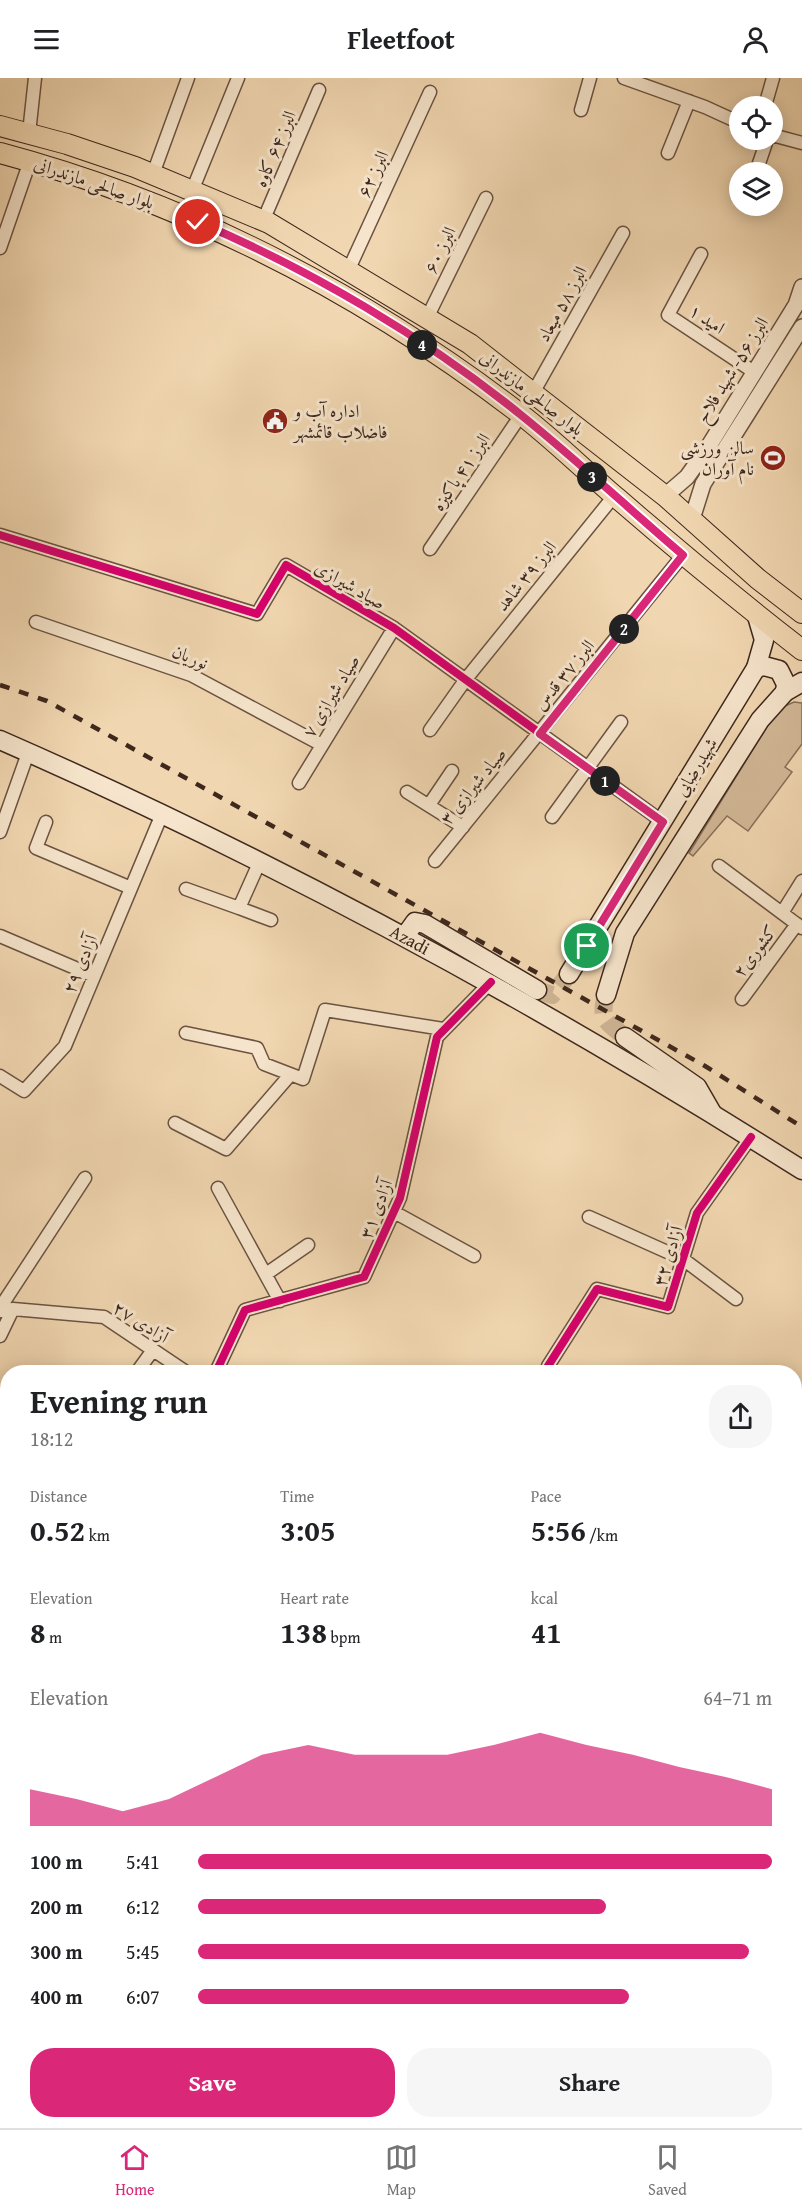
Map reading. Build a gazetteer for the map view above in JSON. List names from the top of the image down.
{
  "streets": {
    "main road": ["بلوار صالحی مازندرانی", "شهیدرضایی", "Azadi"],
    "street": [
      "البرز ۶۴ کاوه",
      "البرز ۶۲",
      "البرز ۶۰",
      "البرز ۵۸ میعاد",
      "امید ۱",
      "البرز ۵۶- شهید فلاح",
      "البرز ۴۱ پاکیزه",
      "البرز ۳۹ شاهد",
      "صیاد شیرازی",
      "نوریان",
      "البرز ۳۷ قدس",
      "صیاد شیرازی ۷",
      "صیاد شیرازی ۳",
      "کشوری۲",
      "آزادی ۲۹",
      "آزادی ۳۱",
      "آزادی ۳۲",
      "آزادی ۲۷"
    ]
  },
  "crossings": [
    ["البرز ۶۴ کاوه", "بلوار صالحی مازندرانی"],
    ["البرز ۶۲", "بلوار صالحی مازندرانی"],
    ["بلوار صالحی مازندرانی", "البرز ۶۰"],
    ["بلوار صالحی مازندرانی", "البرز ۵۸ میعاد"],
    ["بلوار صالحی مازندرانی", "البرز ۵۶- شهید فلاح"],
    ["بلوار صالحی مازندرانی", "البرز ۴۱ پاکیزه"],
    ["بلوار صالحی مازندرانی", "البرز ۳۹ شاهد"],
    ["بلوار صالحی مازندرانی", "البرز ۳۷ قدس"],
    ["بلوار صالحی مازندرانی", "شهیدرضایی"],
    ["امید ۱", "البرز ۵۶- شهید فلاح"],
    ["البرز ۳۹ شاهد", "صیاد شیرازی"],
    ["صیاد شیرازی", "البرز ۳۷ قدس"],
    ["صیاد شیرازی", "صیاد شیرازی ۷"],
    ["صیاد شیرازی", "شهیدرضایی"],
    ["صیاد شیرازی", "صیاد شیرازی ۳"],
    ["نوریان", "صیاد شیرازی ۷"],
    ["البرز ۳۷ قدس", "صیاد شیرازی ۳"],
    ["Azadi", "آزادی ۲۹"],
    ["Azadi", "آزادی ۳۱"],
    ["Azadi", "آزادی ۳۲"]
  ],
  "places": {
    "public building": ["اداره آب و فاضلاب قائمشهر"],
    "sports": ["سالن ورزشی نام آوران"]
  },
  "page": {
    "header": "Fleetfoot",
    "pins": [
      "4",
      "3",
      "2",
      "1"
    ],
    "heading": ["Evening run", "18:12"],
    "stats": [
      ["Distance", "0.52 km"],
      ["Time", "3:05"],
      ["Pace", "5:56 /km"],
      ["Elevation", "8 m"],
      ["Heart rate", "138 bpm"],
      ["kcal", "41"]
    ],
    "chart": ["Elevation", "64–71 m"],
    "list": [
      {
        "name": "100 m",
        "note": "5:41"
      },
      {
        "name": "200 m",
        "note": "6:12"
      },
      {
        "name": "300 m",
        "note": "5:45"
      },
      {
        "name": "400 m",
        "note": "6:07"
      }
    ],
    "buttons": ["Save", "Share"],
    "tabs": ["Home", "Map", "Saved"]
  }
}
